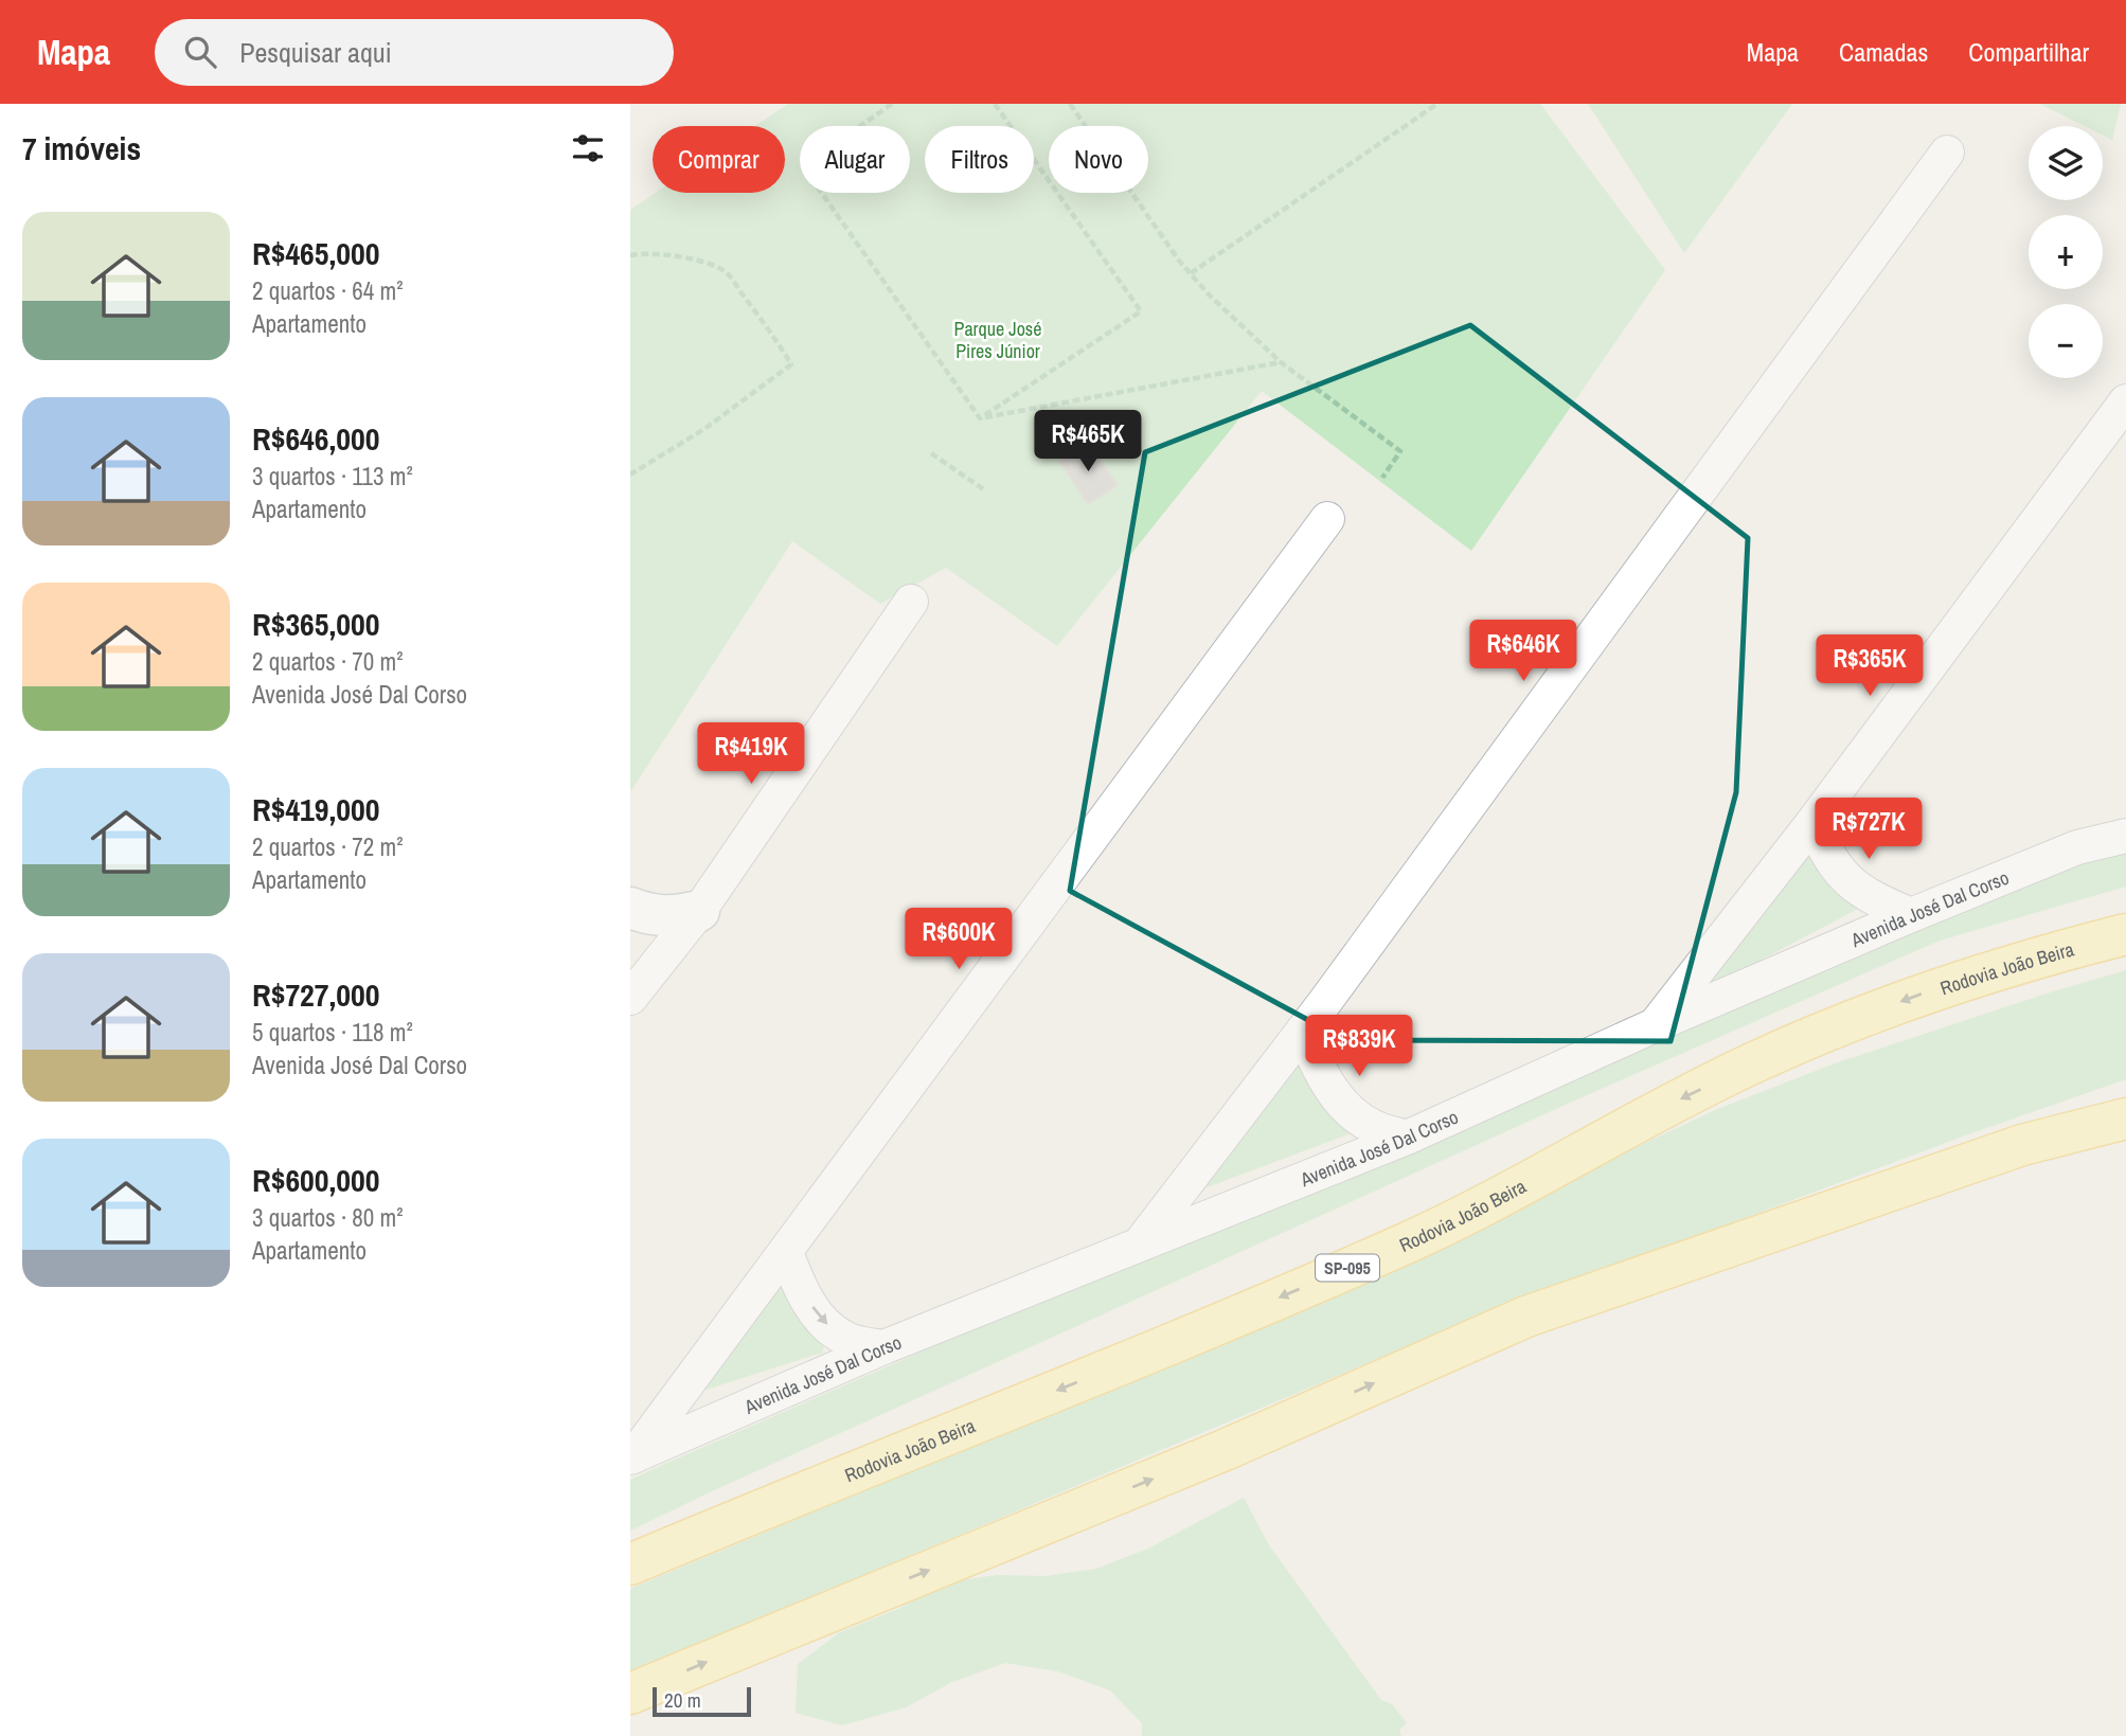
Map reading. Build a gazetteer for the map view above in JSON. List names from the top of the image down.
{
  "streets": {
    "main road": ["Rodovia João Beira", "SP-095"],
    "street": ["Avenida José Dal Corso"]
  },
  "parks": ["Parque José Pires Júnior"],
  "scale_bar": "20 m",
  "page": {
    "header": "Mapa",
    "search": "Pesquisar aqui",
    "nav": ["Mapa", "Camadas", "Compartilhar"],
    "heading": "7 imóveis",
    "map_buttons": ["+", "−"],
    "chip": [
      "Comprar",
      "Alugar",
      "Filtros",
      "Novo"
    ],
    "list": [
      {
        "name": "R$465,000",
        "note": "2 quartos · 64 m² · Apartamento"
      },
      {
        "name": "R$646,000",
        "note": "3 quartos · 113 m² · Apartamento"
      },
      {
        "name": "R$365,000",
        "note": "2 quartos · 70 m² · Avenida José Dal Corso"
      },
      {
        "name": "R$419,000",
        "note": "2 quartos · 72 m² · Apartamento"
      },
      {
        "name": "R$727,000",
        "note": "5 quartos · 118 m² · Avenida José Dal Corso"
      },
      {
        "name": "R$600,000",
        "note": "3 quartos · 80 m² · Apartamento"
      }
    ],
    "price": [
      "R$465K",
      "R$646K",
      "R$365K",
      "R$419K",
      "R$727K",
      "R$600K",
      "R$839K"
    ],
    "scale": "20 m"
  }
}
